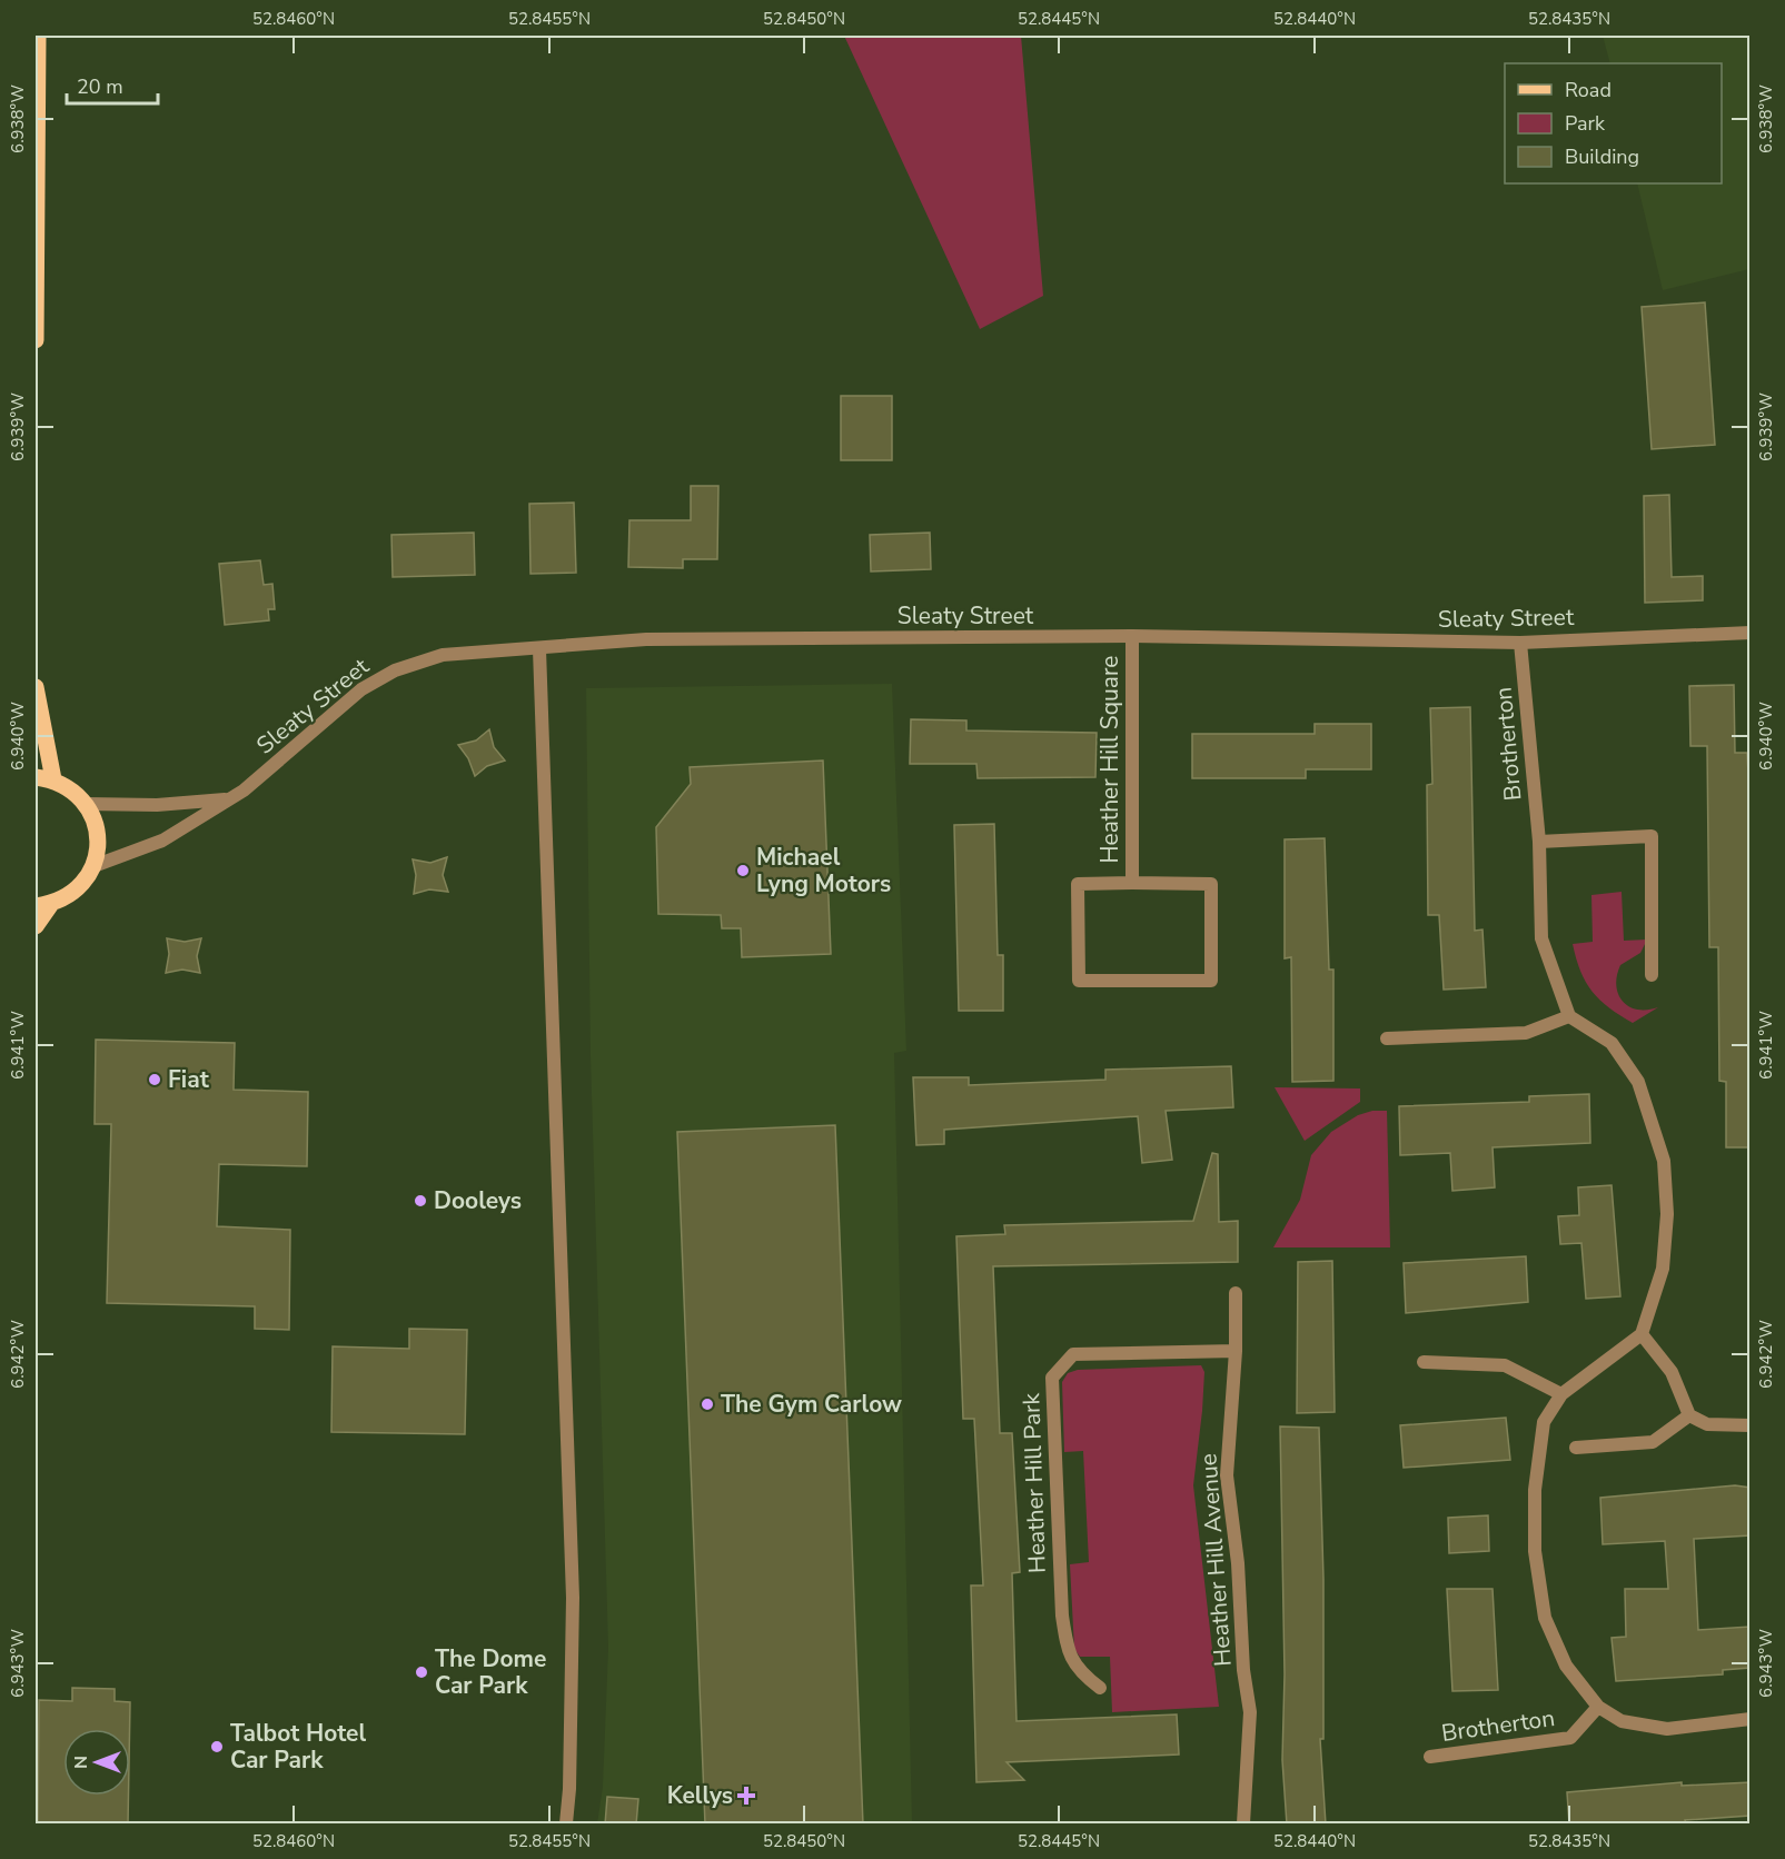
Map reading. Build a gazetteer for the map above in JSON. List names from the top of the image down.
{
  "streets": {
    "street": [
      "Sleaty Street",
      "Brotherton",
      "Heather Hill Square",
      "Heather Hill Park",
      "Heather Hill Avenue"
    ]
  },
  "crossings": [
    ["Sleaty Street", "Brotherton"],
    ["Sleaty Street", "Heather Hill Square"],
    ["Heather Hill Park", "Heather Hill Avenue"]
  ],
  "places": {
    "other": [
      "Michael Lyng Motors",
      "Fiat",
      "Dooleys",
      "The Gym Carlow",
      "The Dome Car Park",
      "Talbot Hotel Car Park"
    ],
    "health": ["Kellys"]
  },
  "legend": ["Road", "Park", "Building"],
  "scale_bar": "20 m",
  "north": "left",
  "coordinates": [
    "52.8460°N",
    "52.8455°N",
    "52.8450°N",
    "52.8445°N",
    "52.8440°N",
    "52.8435°N",
    "6.938°W",
    "6.939°W",
    "6.940°W",
    "6.941°W",
    "6.942°W",
    "6.943°W"
  ]
}
